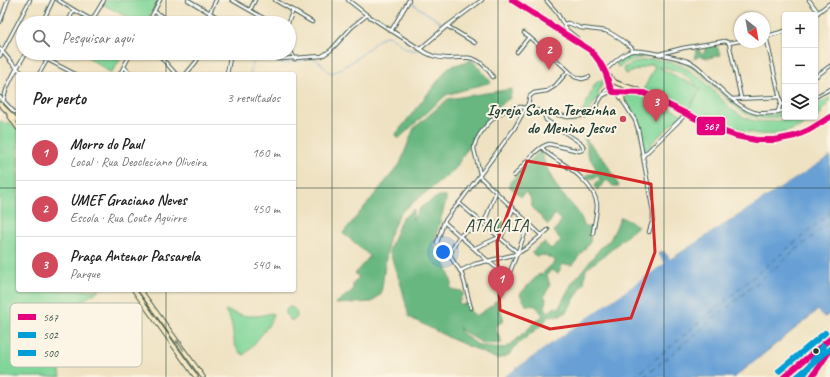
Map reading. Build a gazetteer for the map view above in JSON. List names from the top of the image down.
{
  "districts": ["ATALAIA"],
  "places": ["Igreja Santa Terezinha do Menino Jesus"],
  "lines": ["transit line 567", "transit line 500", "transit line 502"],
  "legend": ["567", "502", "500"],
  "north": "bottom right",
  "page": {
    "map_buttons": ["+", "−"],
    "search": "Pesquisar aqui",
    "pins": ["2", "3", "1"],
    "heading": ["Por perto", "3 resultados"],
    "list": [
      {
        "mark": "1",
        "name": "Morro do Paul",
        "note": "Local · Rua Deocleciano Oliveira",
        "value": "160 m"
      },
      {
        "mark": "2",
        "name": "UMEF Graciano Neves",
        "note": "Escola · Rua Couto Aguirre",
        "value": "450 m"
      },
      {
        "mark": "3",
        "name": "Praça Antenor Passarela",
        "note": "Parque",
        "value": "540 m"
      }
    ]
  }
}
